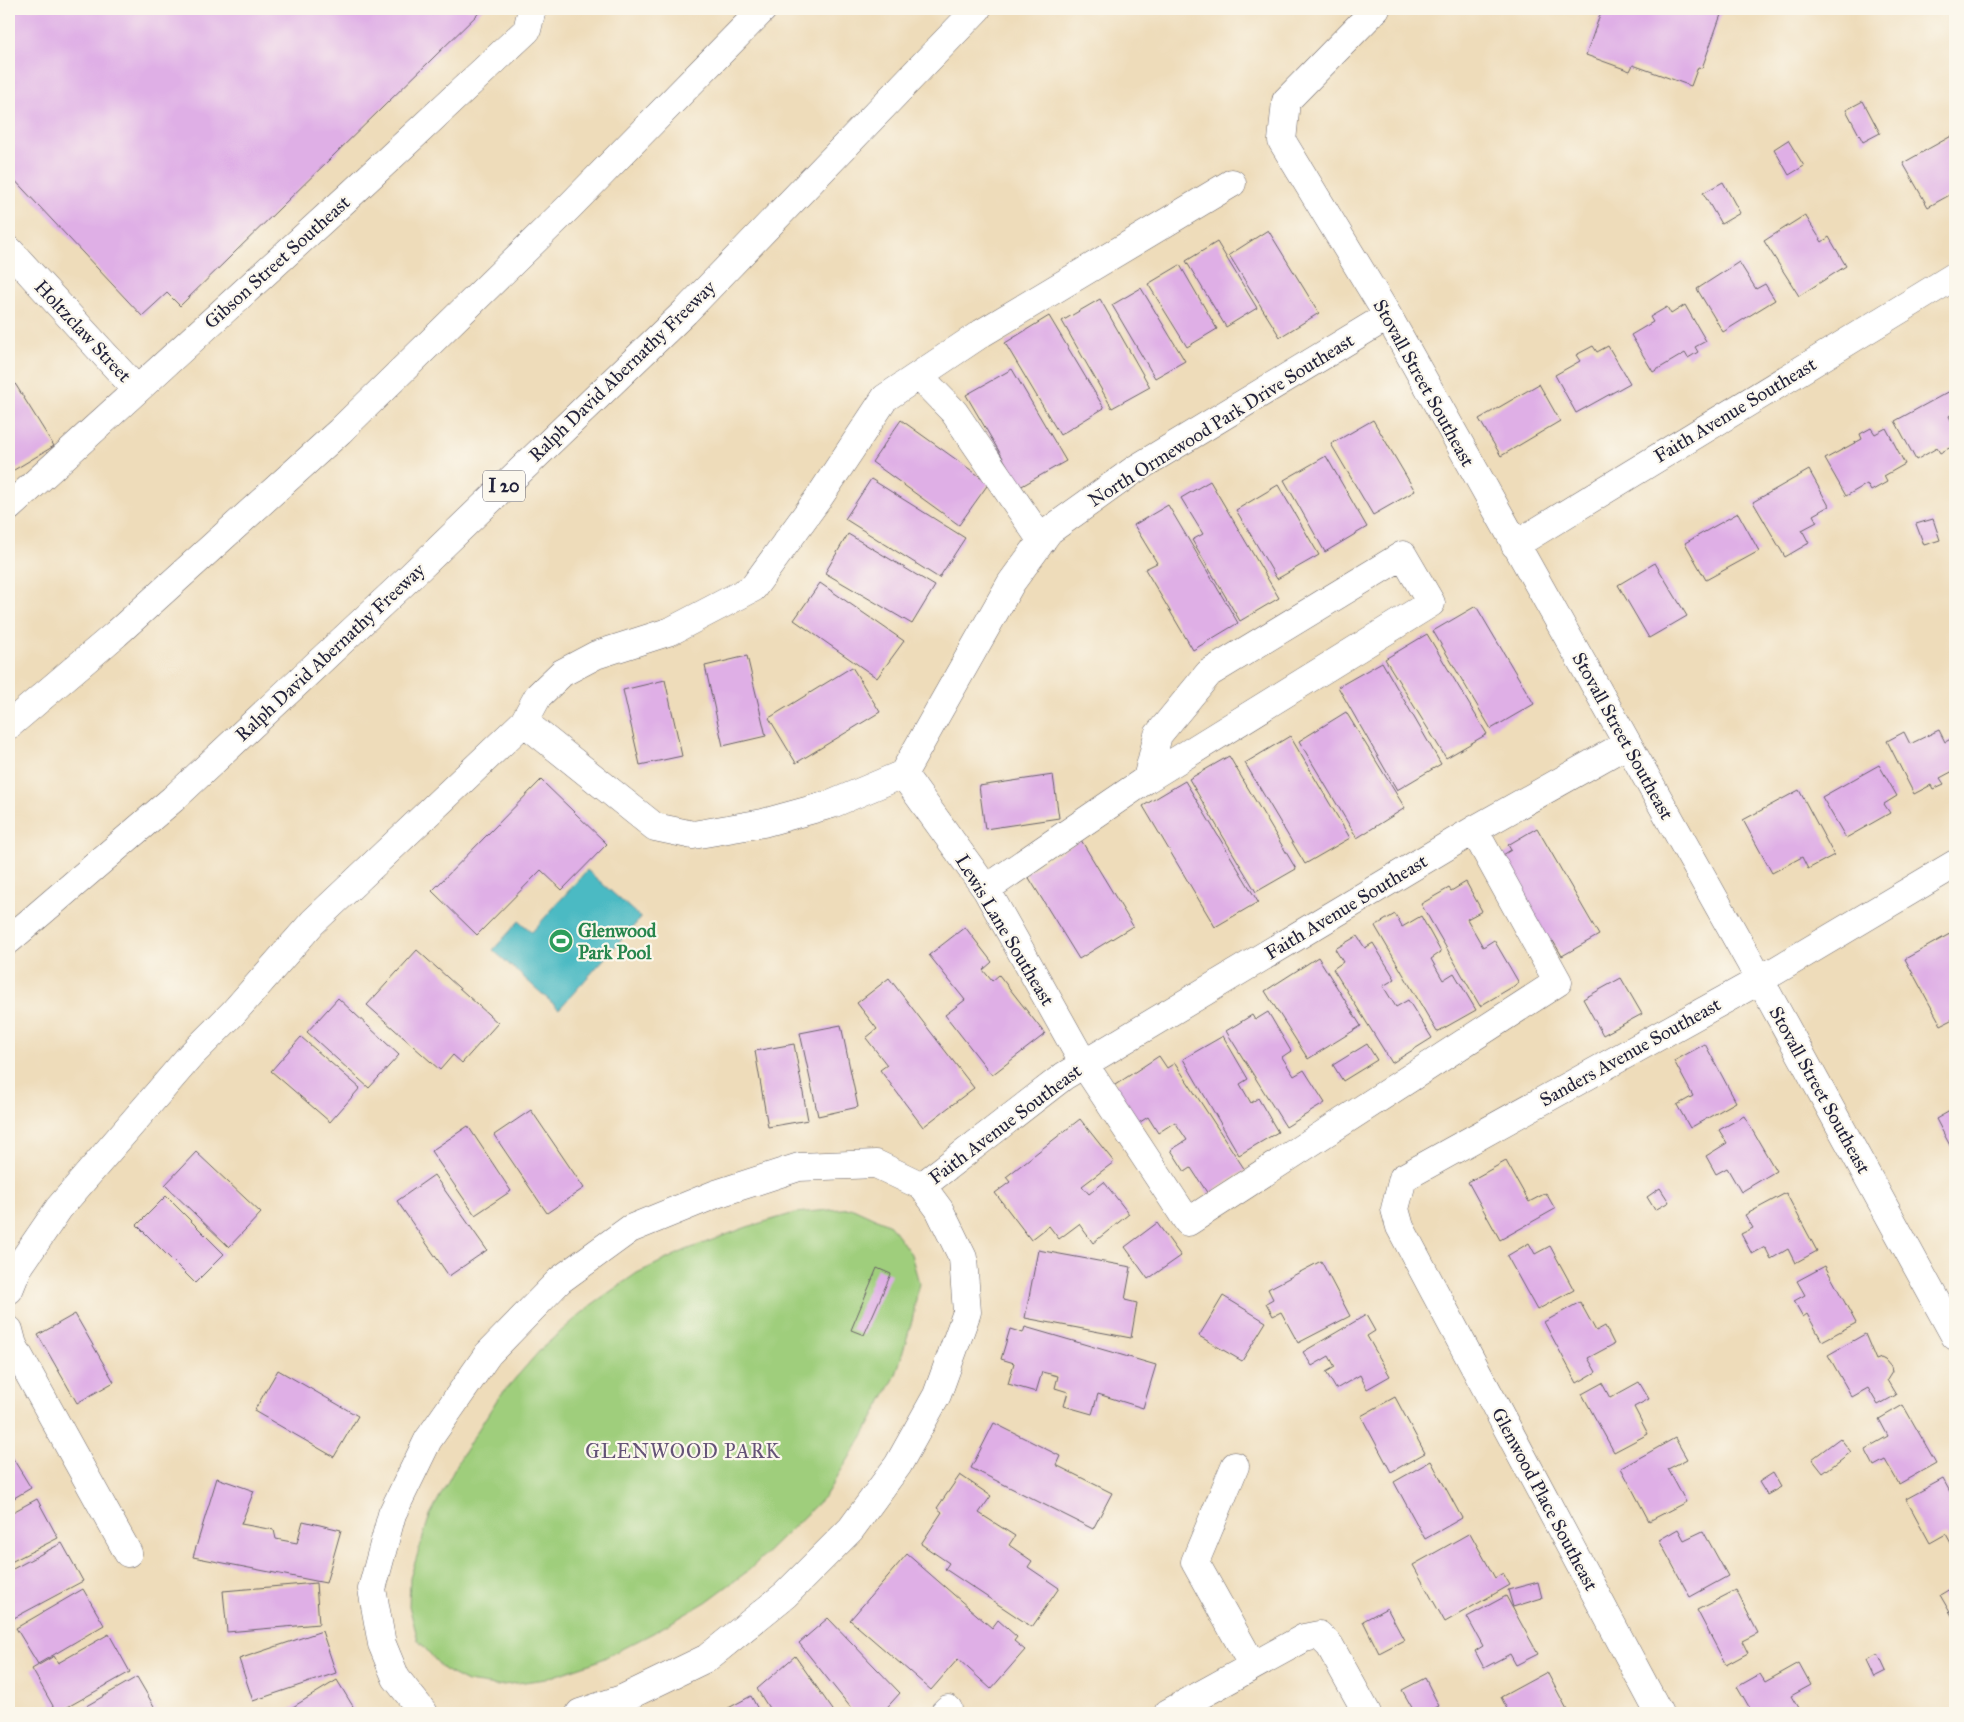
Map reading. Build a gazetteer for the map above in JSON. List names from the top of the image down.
{
  "streets": {
    "main road": [
      "Gibson Street Southeast",
      "Holtzclaw Street",
      "Ralph David Abernathy Freeway",
      "Stovall Street Southeast",
      "Faith Avenue Southeast",
      "North Ormewood Park Drive Southeast",
      "I 20",
      "Lewis Lane Southeast",
      "Sanders Avenue Southeast",
      "Glenwood Place Southeast"
    ]
  },
  "crossings": [
    ["Gibson Street Southeast", "Holtzclaw Street"],
    ["Stovall Street Southeast", "Faith Avenue Southeast"],
    ["Stovall Street Southeast", "North Ormewood Park Drive Southeast"],
    ["Stovall Street Southeast", "Sanders Avenue Southeast"],
    ["Faith Avenue Southeast", "Lewis Lane Southeast"],
    ["North Ormewood Park Drive Southeast", "Lewis Lane Southeast"],
    ["Sanders Avenue Southeast", "Glenwood Place Southeast"]
  ],
  "districts": ["GLENWOOD PARK"],
  "places": {
    "sports": ["Glenwood Park Pool"]
  }
}
